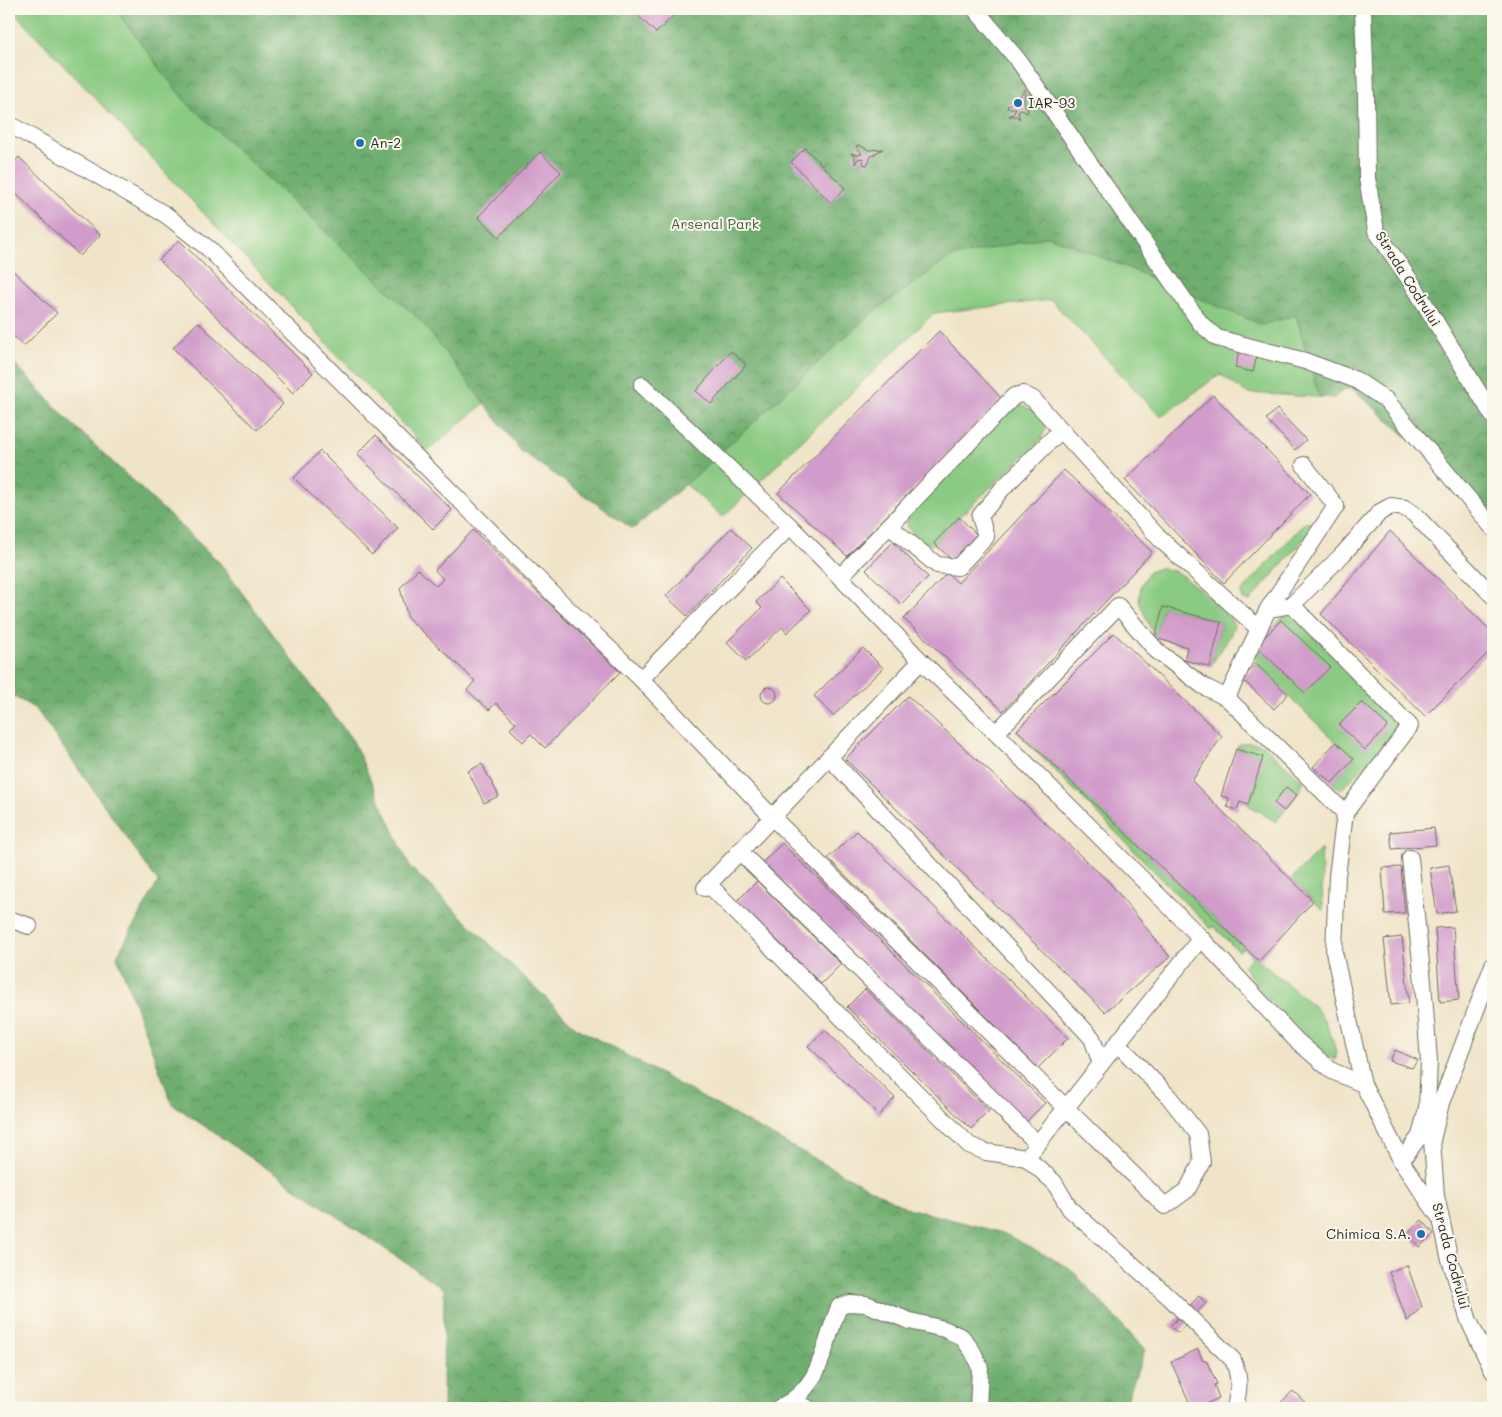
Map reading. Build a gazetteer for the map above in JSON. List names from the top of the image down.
{
  "streets": {
    "street": ["Strada Codrului"]
  },
  "parks": ["Arsenal Park"],
  "places": ["IAR-93", "An-2", "Chimica S.A."]
}
